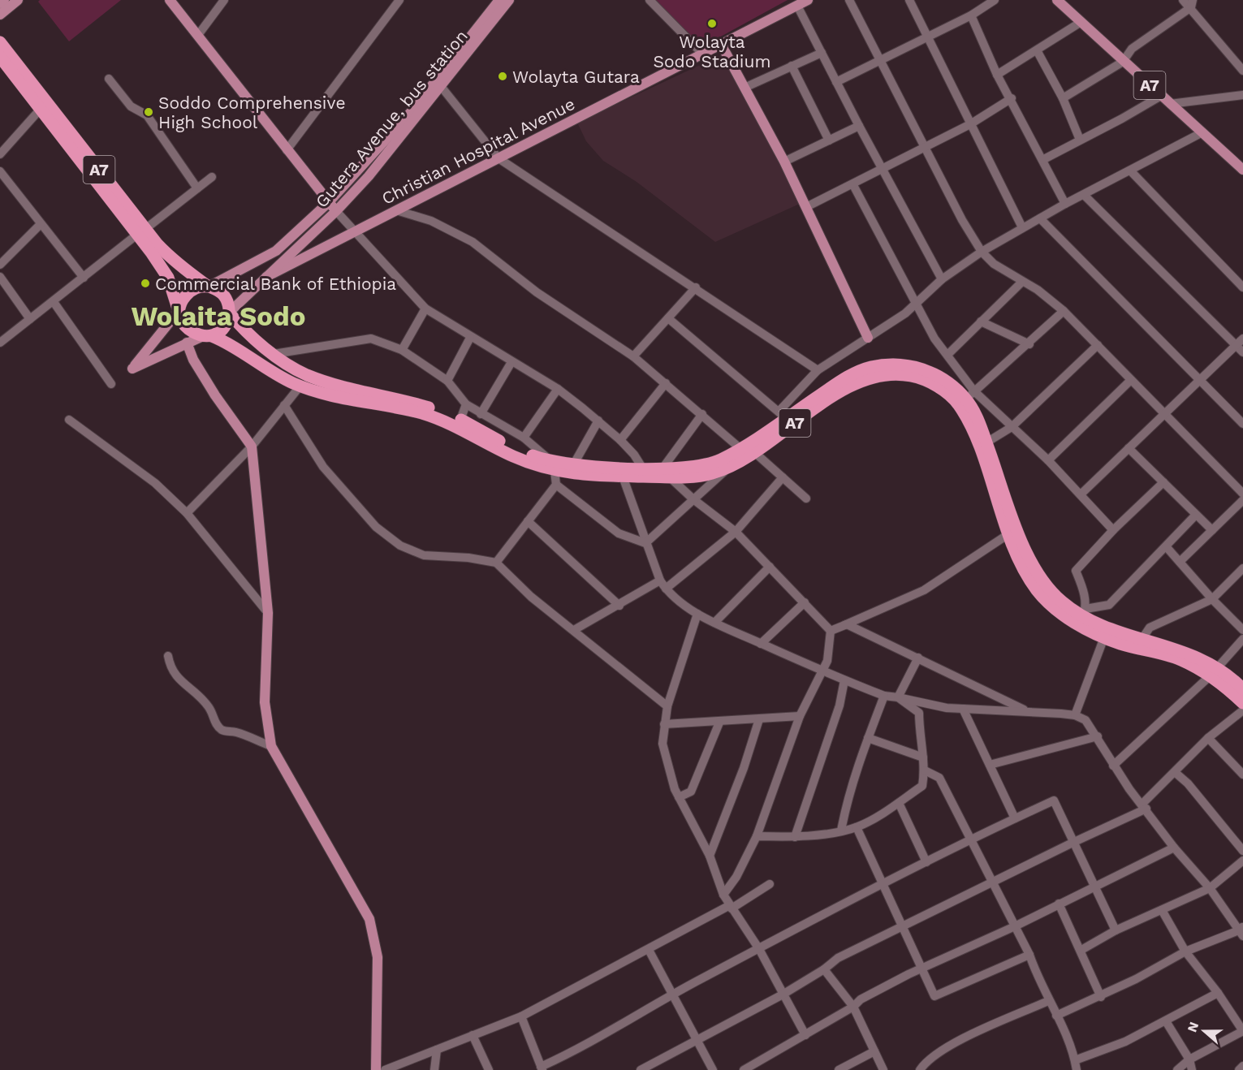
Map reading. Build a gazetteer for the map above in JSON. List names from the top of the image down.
{
  "streets": {
    "highway": ["A7"],
    "main road": ["Gutera Avenue, bus station", "Christian Hospital Avenue"]
  },
  "crossings": [
    ["A7", "Gutera Avenue, bus station"],
    ["Gutera Avenue, bus station", "Christian Hospital Avenue"]
  ],
  "districts": ["Wolaita Sodo"],
  "places": [
    "Wolayta Sodo Stadium",
    "Wolayta Gutara",
    "Soddo Comprehensive High School",
    "Commercial Bank of Ethiopia"
  ],
  "north": "left"
}
